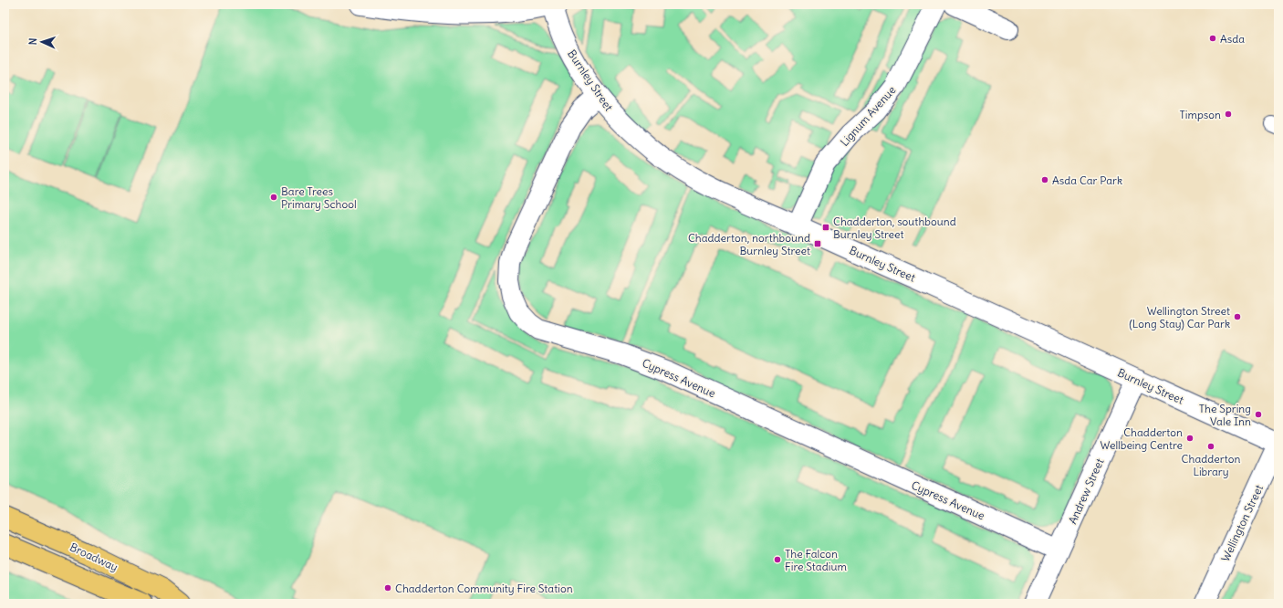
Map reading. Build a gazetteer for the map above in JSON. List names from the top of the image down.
{
  "streets": {
    "highway": ["Broadway"],
    "street": [
      "Burnley Street",
      "Lignum Avenue",
      "Cypress Avenue",
      "Andrew Street",
      "Wellington Street"
    ]
  },
  "crossings": [
    ["Burnley Street", "Lignum Avenue"],
    ["Burnley Street", "Cypress Avenue"],
    ["Burnley Street", "Andrew Street"],
    ["Burnley Street", "Wellington Street"],
    ["Cypress Avenue", "Andrew Street"]
  ],
  "places": {
    "other": [
      "Asda",
      "Timpson",
      "Asda Car Park",
      "Bare Trees Primary School",
      "Wellington Street (Long Stay) Car Park",
      "The Spring Vale Inn",
      "Chadderton Wellbeing Centre",
      "Chadderton Library",
      "The Falcon Fire Stadium",
      "Chadderton Community Fire Station"
    ],
    "transit": ["Chadderton, southbound Burnley Street", "Chadderton, northbound Burnley Street"]
  },
  "north": "left"
}
